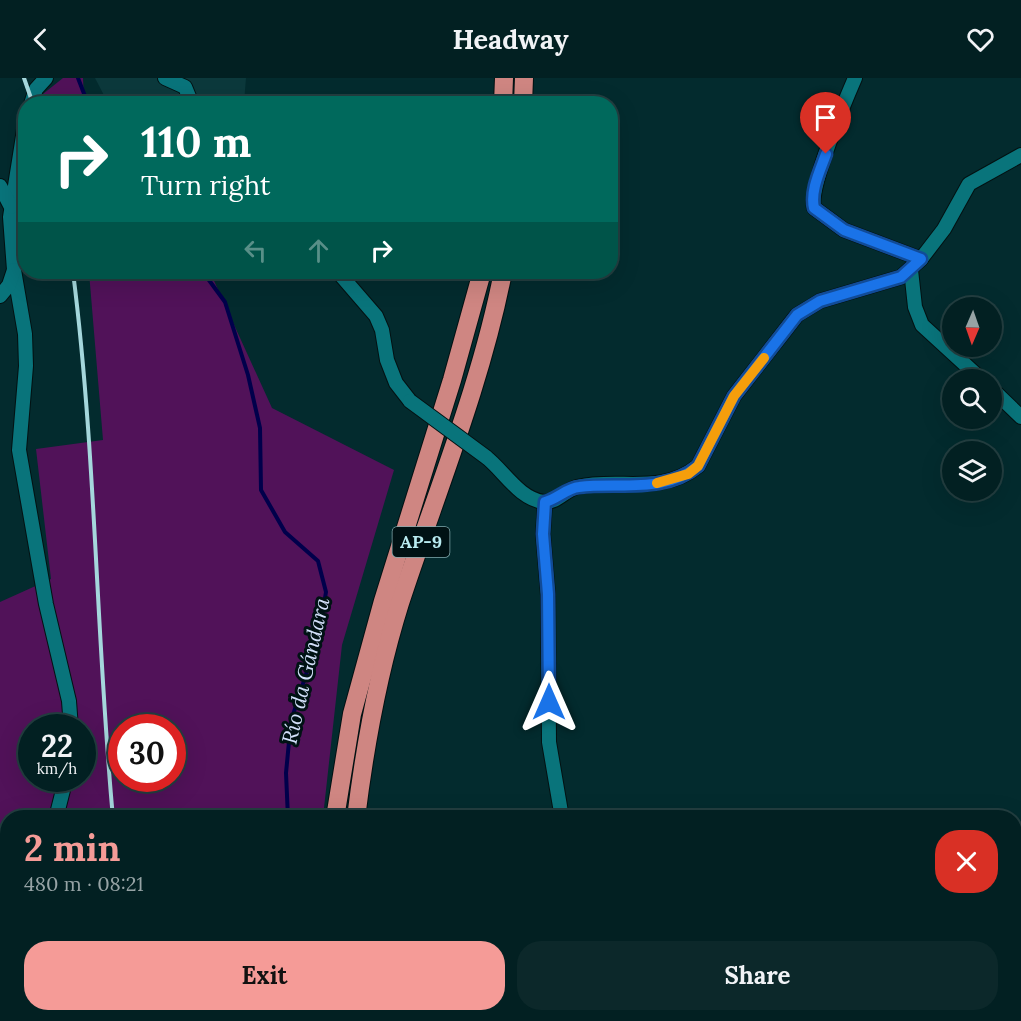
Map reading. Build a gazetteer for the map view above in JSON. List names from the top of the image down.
{
  "streets": {
    "highway": ["AP-9"]
  },
  "water": ["Río da Gándara"],
  "north": "bottom",
  "page": {
    "header": "Headway",
    "turn": ["110 m", "Turn right"],
    "speed": "22 km/h",
    "limit": "30",
    "heading": ["2 min", "480 m · 08:21"],
    "buttons": ["Exit", "Share"]
  }
}
